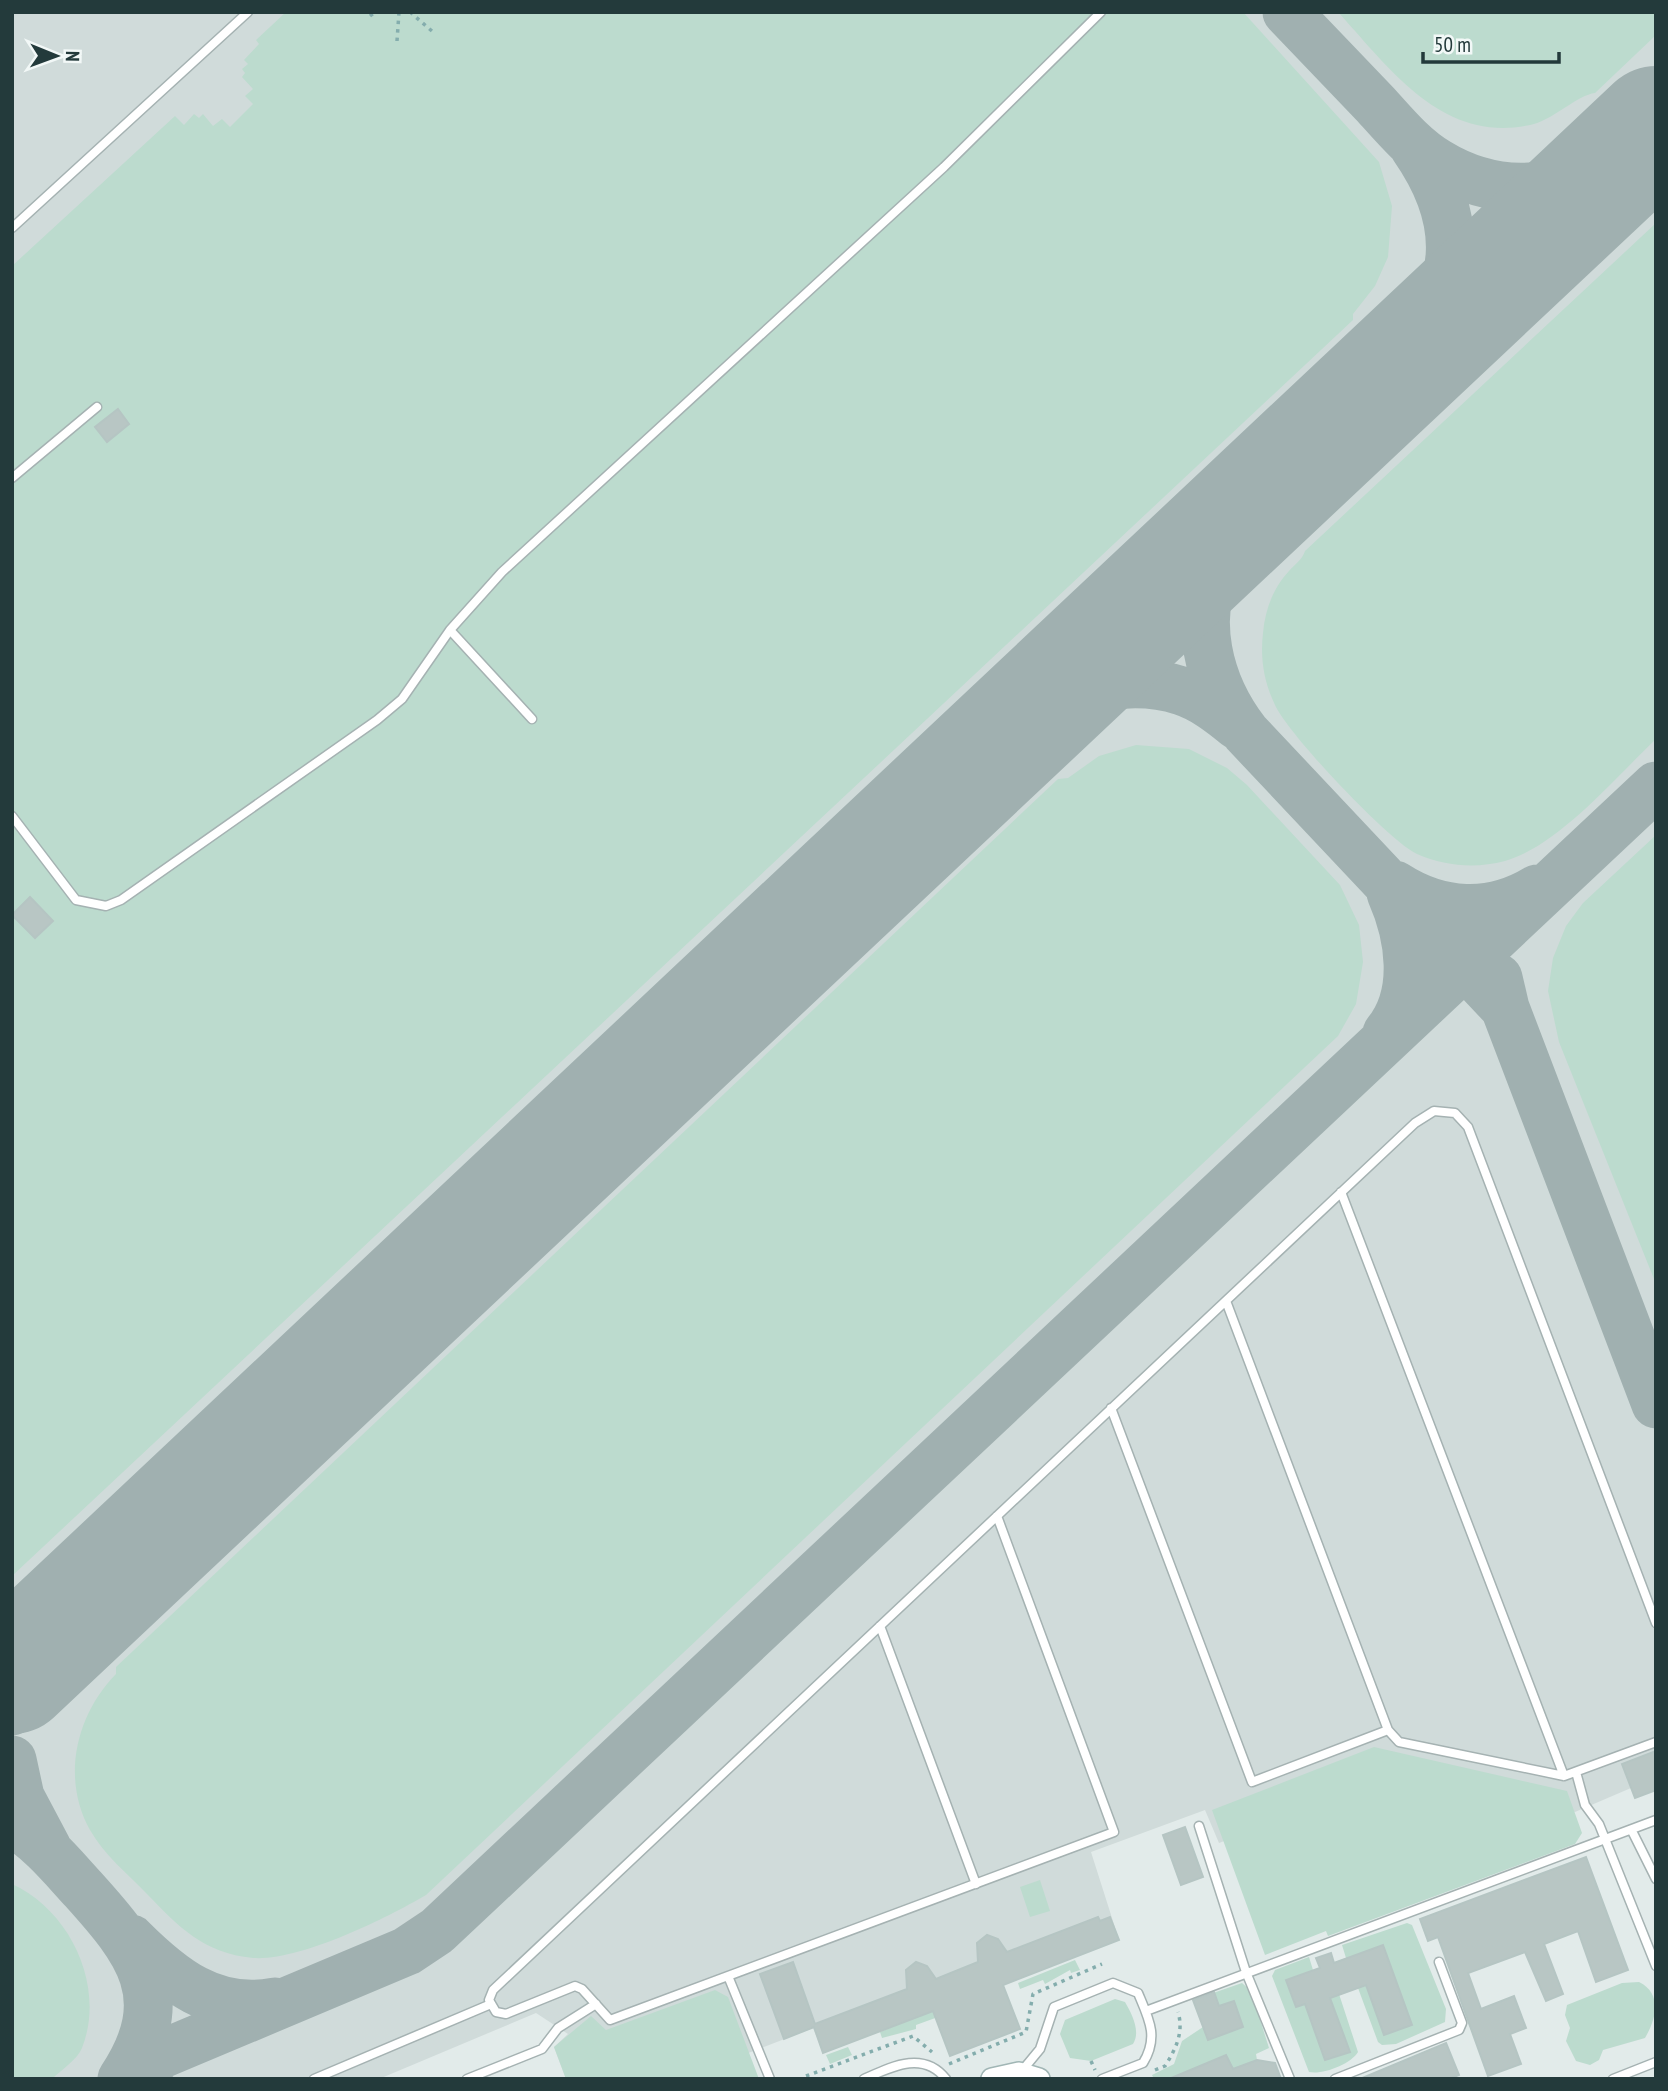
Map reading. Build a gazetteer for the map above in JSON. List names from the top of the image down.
{
  "scale_bar": "50 m",
  "north": "right"
}
